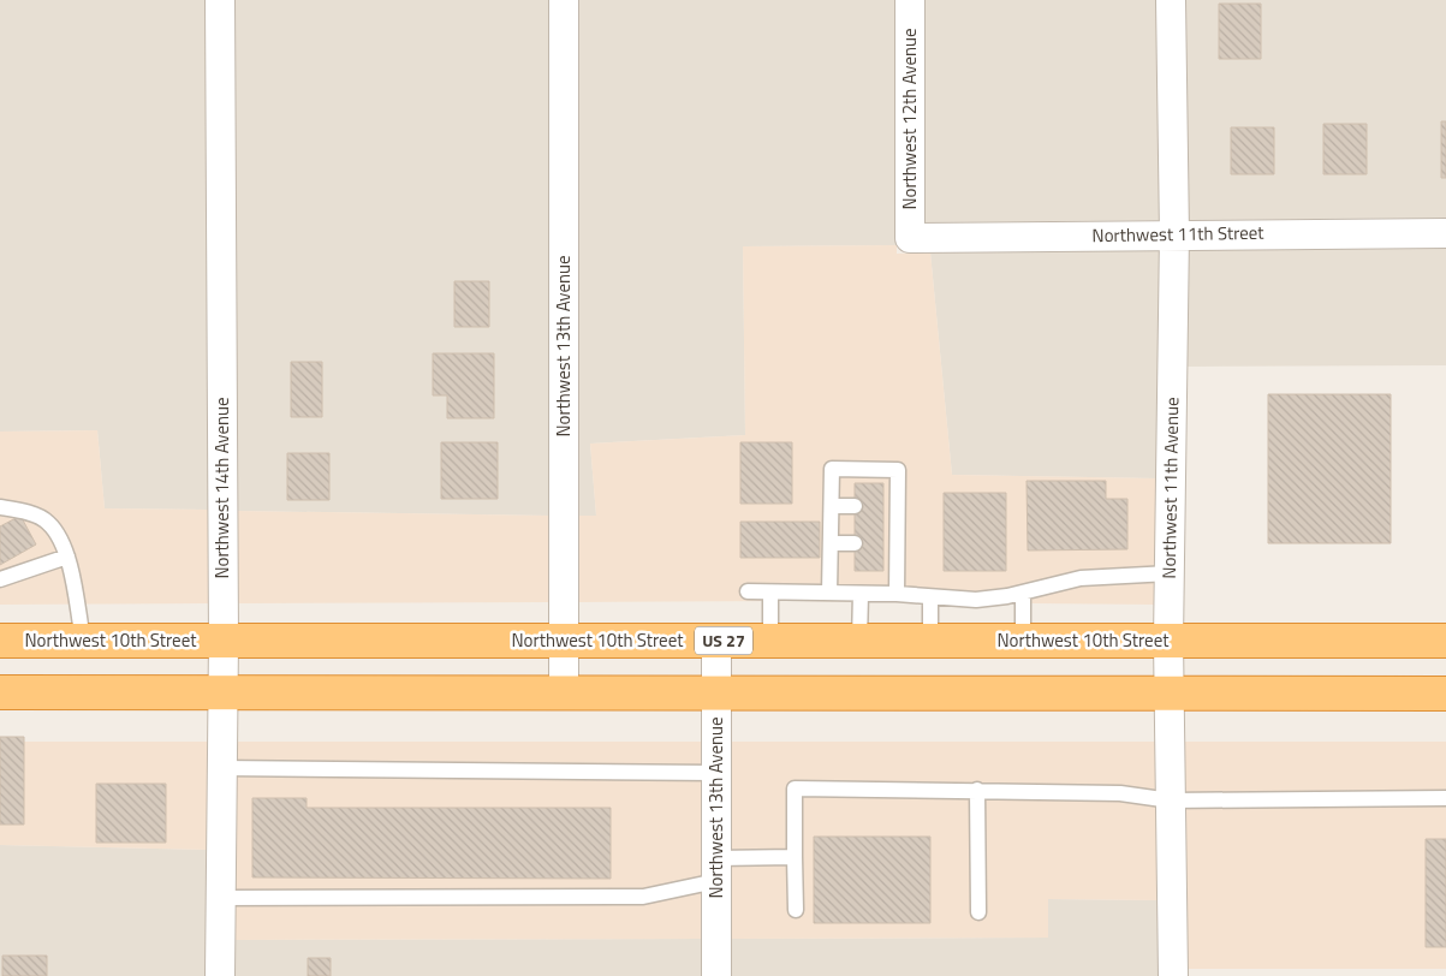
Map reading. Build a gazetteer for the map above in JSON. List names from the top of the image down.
{
  "streets": {
    "highway": ["Northwest 10th Street", "US 27"],
    "street": [
      "Northwest 12th Avenue",
      "Northwest 11th Street",
      "Northwest 13th Avenue",
      "Northwest 14th Avenue",
      "Northwest 11th Avenue"
    ]
  },
  "crossings": [
    ["Northwest 12th Avenue", "Northwest 11th Street"],
    ["Northwest 11th Street", "Northwest 11th Avenue"],
    ["Northwest 13th Avenue", "Northwest 10th Street"],
    ["Northwest 14th Avenue", "Northwest 10th Street"],
    ["Northwest 11th Avenue", "Northwest 10th Street"]
  ]
}
